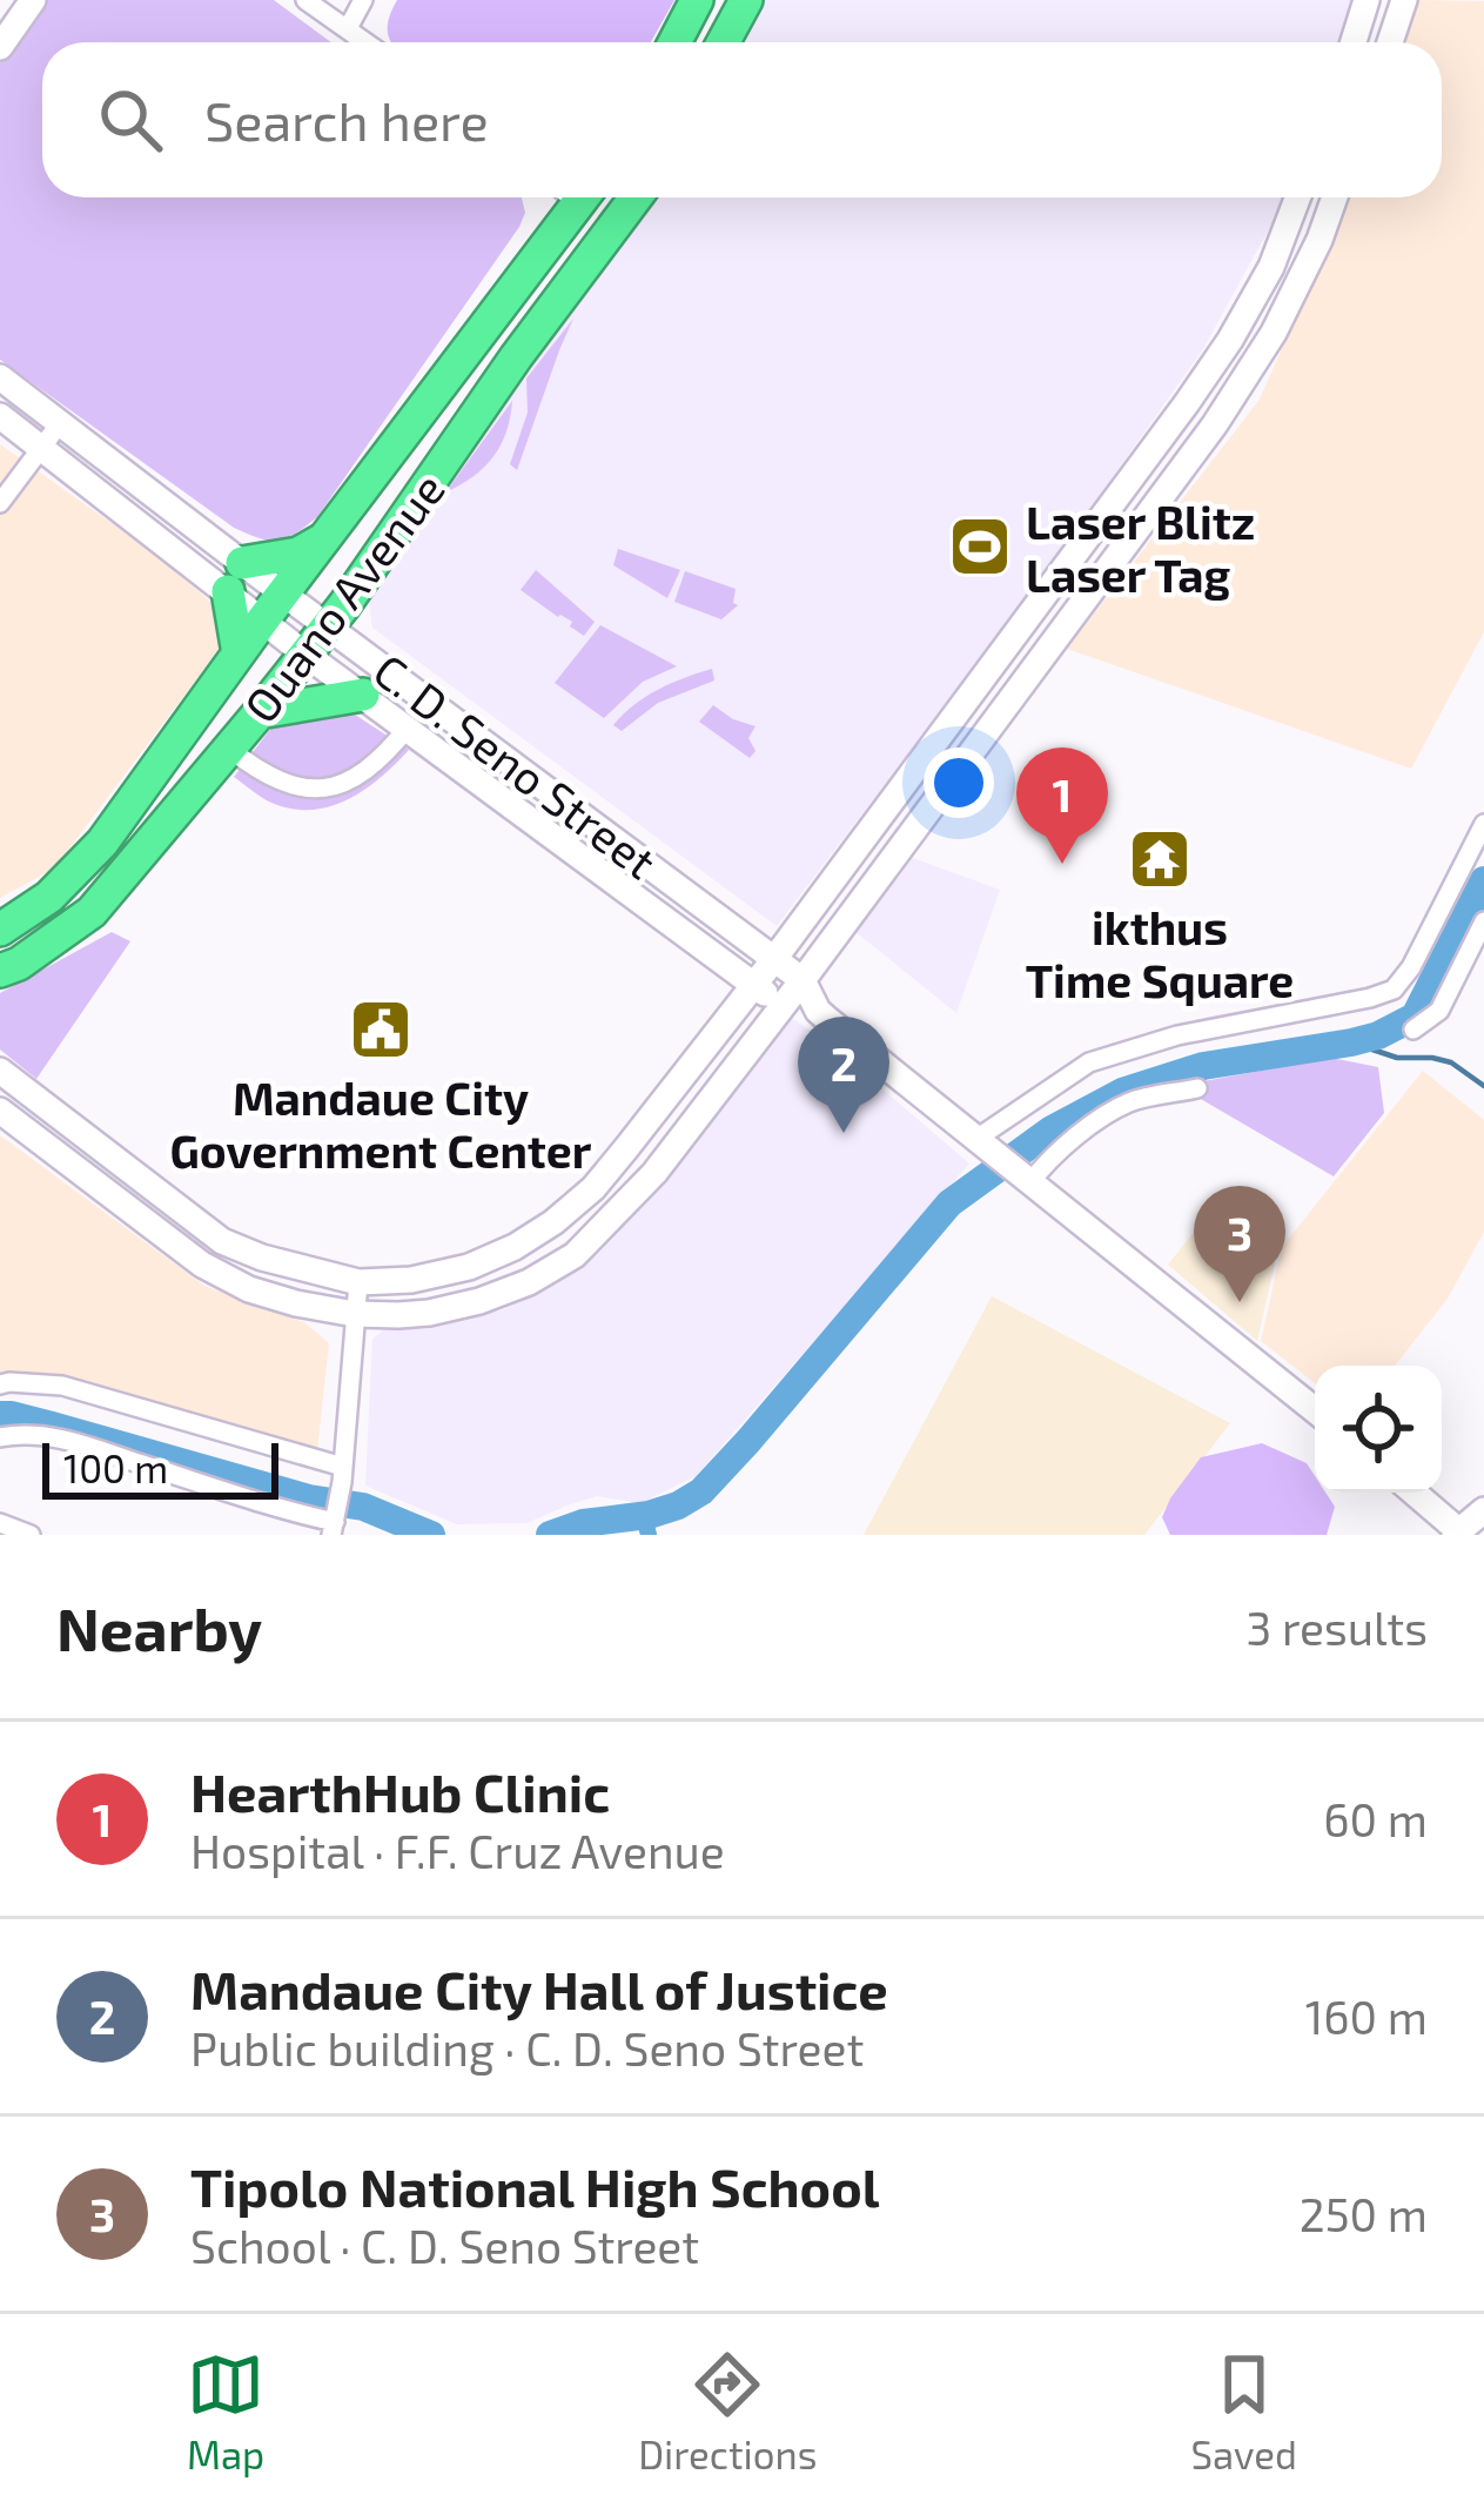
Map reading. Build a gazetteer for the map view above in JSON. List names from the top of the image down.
{
  "streets": {
    "highway": ["Ouano Avenue"],
    "street": ["C. D. Seno Street"]
  },
  "crossings": [
    ["Ouano Avenue", "C. D. Seno Street"]
  ],
  "places": {
    "sports": ["Laser Blitz Laser Tag"],
    "temple": ["ikthus Time Square"],
    "public building": ["Mandaue City Government Center"]
  },
  "scale_bar": "100 m",
  "page": {
    "search": "Search here",
    "pins": ["1", "2", "3"],
    "scale": "100 m",
    "heading": ["Nearby", "3 results"],
    "list": [
      {
        "mark": "1",
        "name": "HearthHub Clinic",
        "note": "Hospital · F.F. Cruz Avenue",
        "value": "60 m"
      },
      {
        "mark": "2",
        "name": "Mandaue City Hall of Justice",
        "note": "Public building · C. D. Seno Street",
        "value": "160 m"
      },
      {
        "mark": "3",
        "name": "Tipolo National High School",
        "note": "School · C. D. Seno Street",
        "value": "250 m"
      }
    ],
    "nav": ["Map", "Directions", "Saved"]
  }
}
